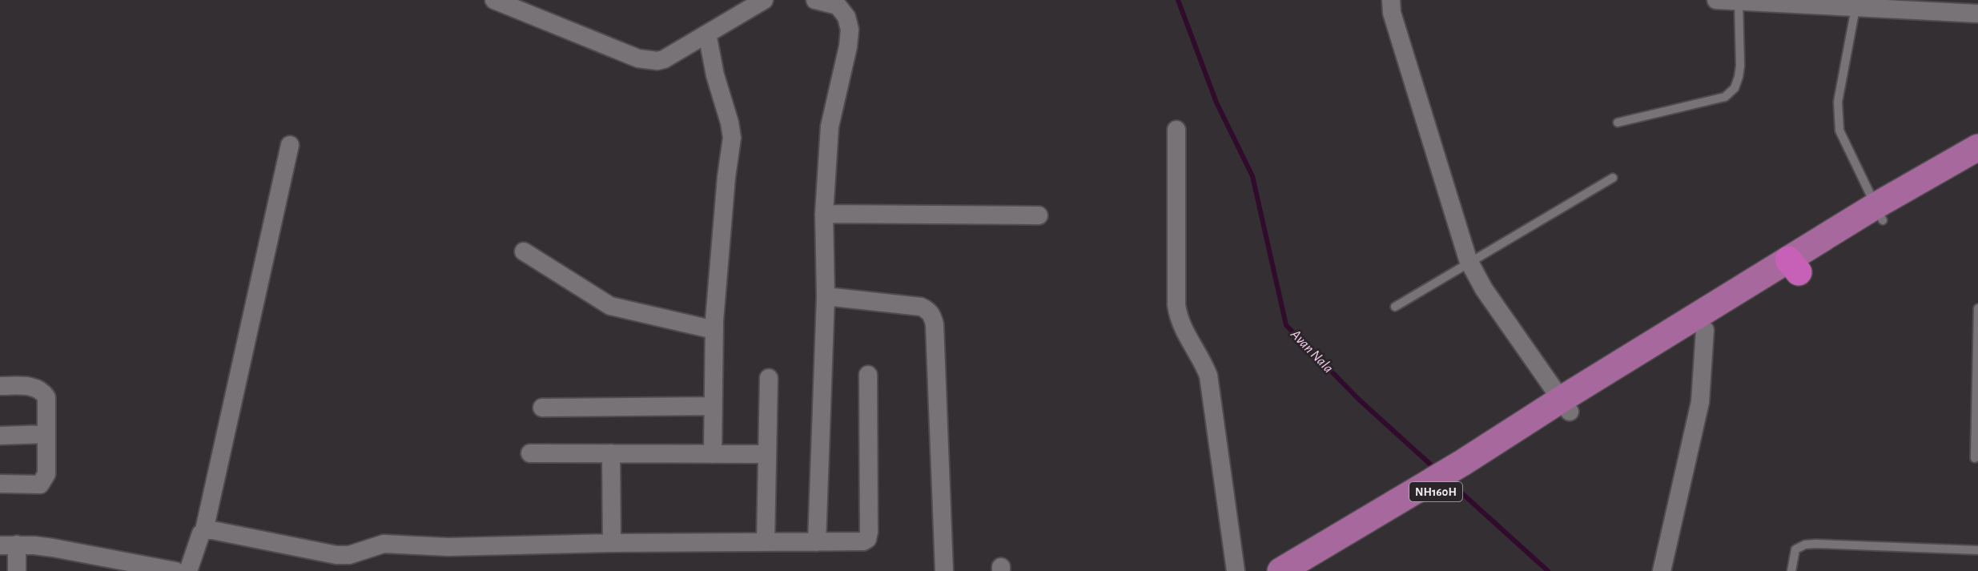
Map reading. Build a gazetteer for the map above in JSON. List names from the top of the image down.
{
  "streets": {
    "main road": ["NH160H"]
  },
  "water": ["Avan Nala"]
}
